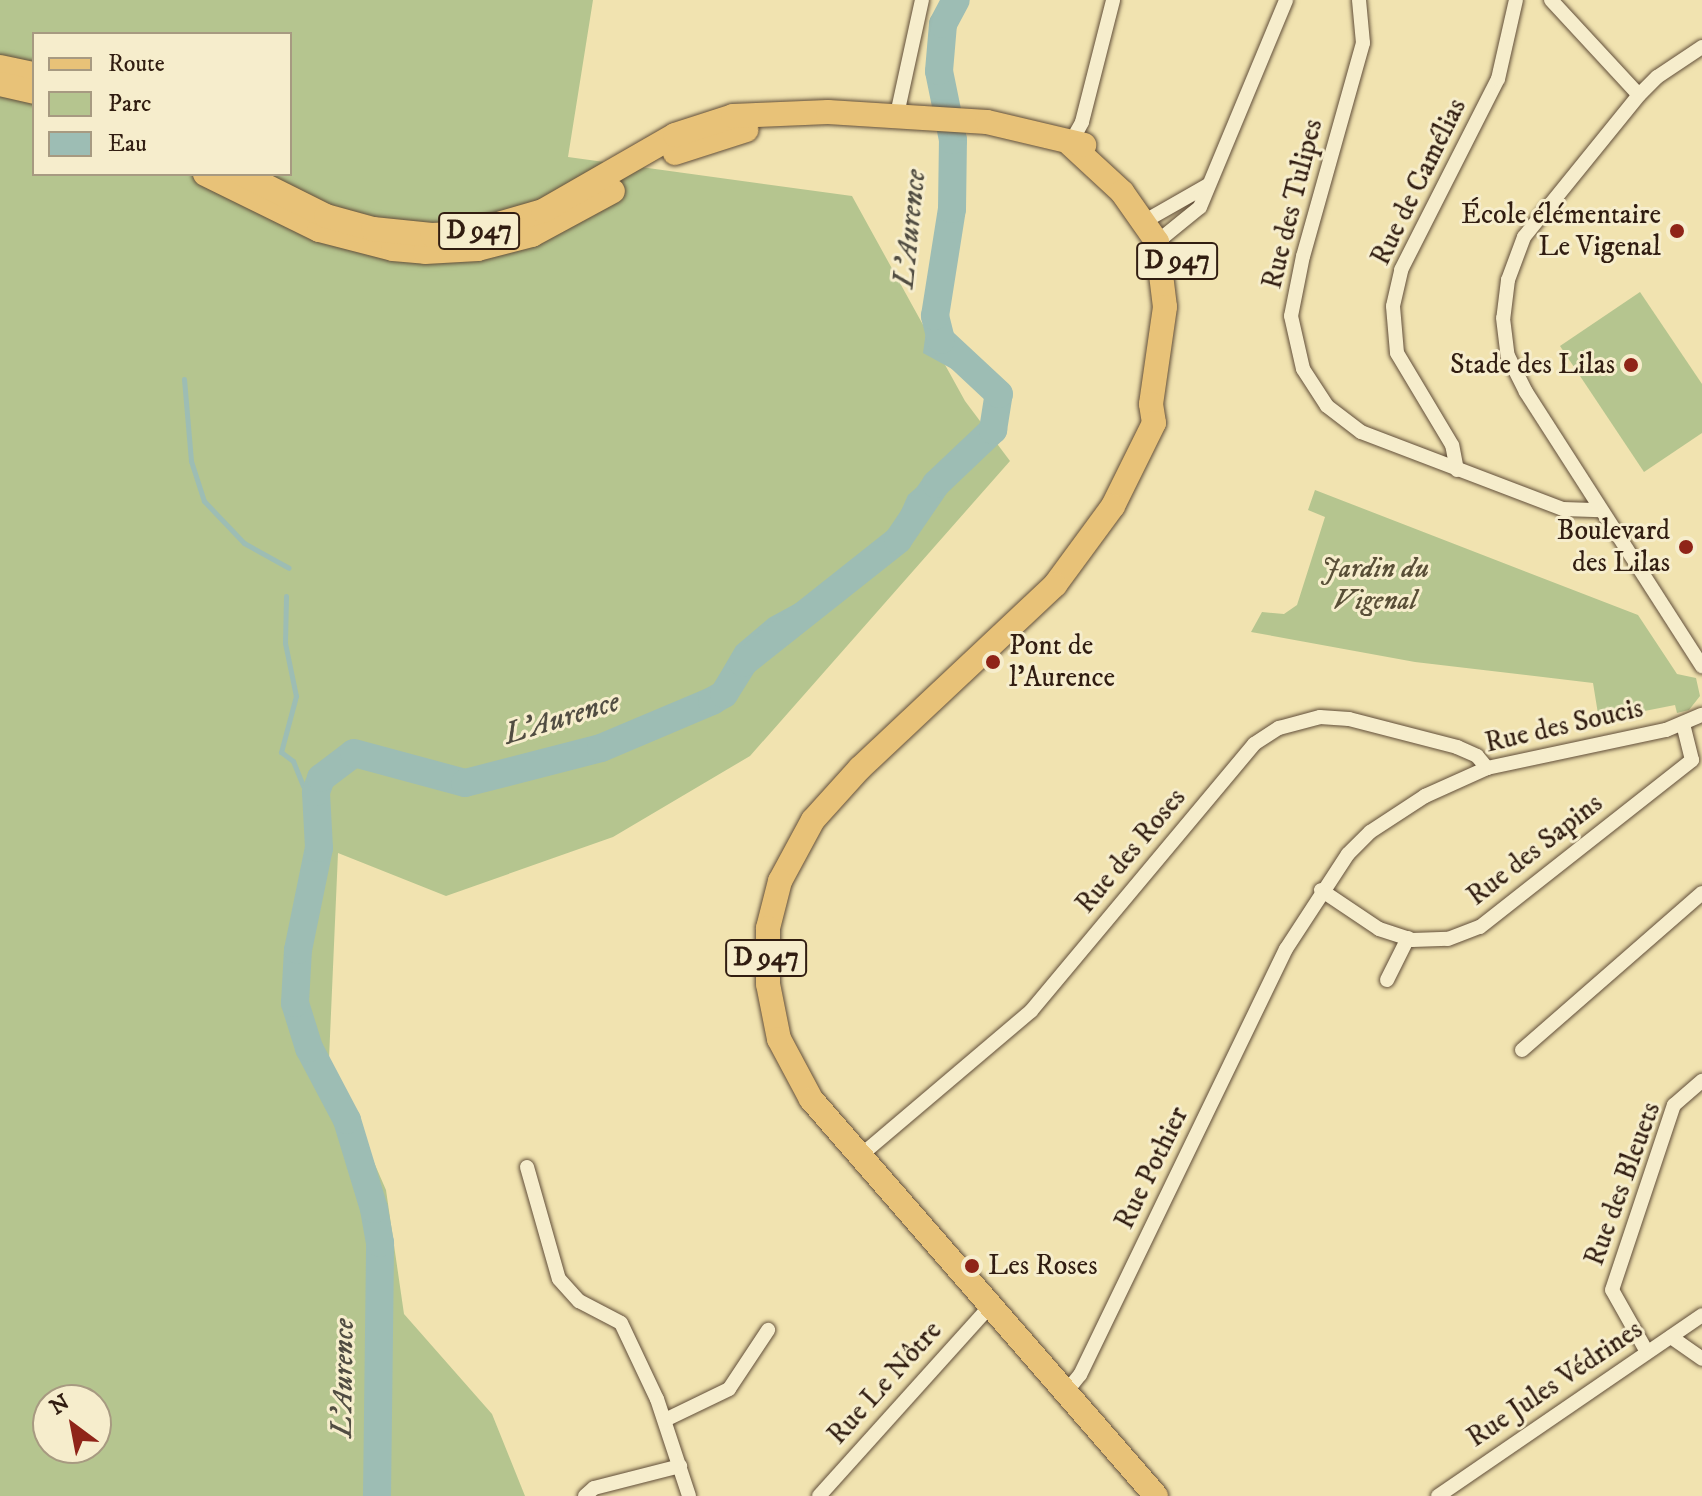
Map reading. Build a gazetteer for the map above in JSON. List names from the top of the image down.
{
  "streets": {
    "main road": ["D 947"],
    "street": [
      "Rue de Camélias",
      "Rue des Tulipes",
      "Rue des Soucis",
      "Rue des Sapins",
      "Rue des Roses",
      "Rue Pothier",
      "Rue des Bleuets",
      "Rue Le Nôtre",
      "Rue Jules Védrines"
    ]
  },
  "crossings": [
    ["Rue de Camélias", "Rue des Tulipes"],
    ["D 947", "Rue des Roses"],
    ["D 947", "Rue Pothier"],
    ["D 947", "Rue Le Nôtre"],
    ["Rue des Soucis", "Rue des Sapins"],
    ["Rue des Soucis", "Rue des Roses"],
    ["Rue des Soucis", "Rue Pothier"],
    ["Rue des Bleuets", "Rue Jules Védrines"]
  ],
  "water": ["L'Aurence"],
  "parks": ["Jardin du Vigenal"],
  "places": [
    "École élémentaire Le Vigenal",
    "Stade des Lilas",
    "Boulevard des Lilas",
    "Pont de l'Aurence",
    "Les Roses"
  ],
  "legend": ["Route", "Parc", "Eau"],
  "north": "top left"
}
